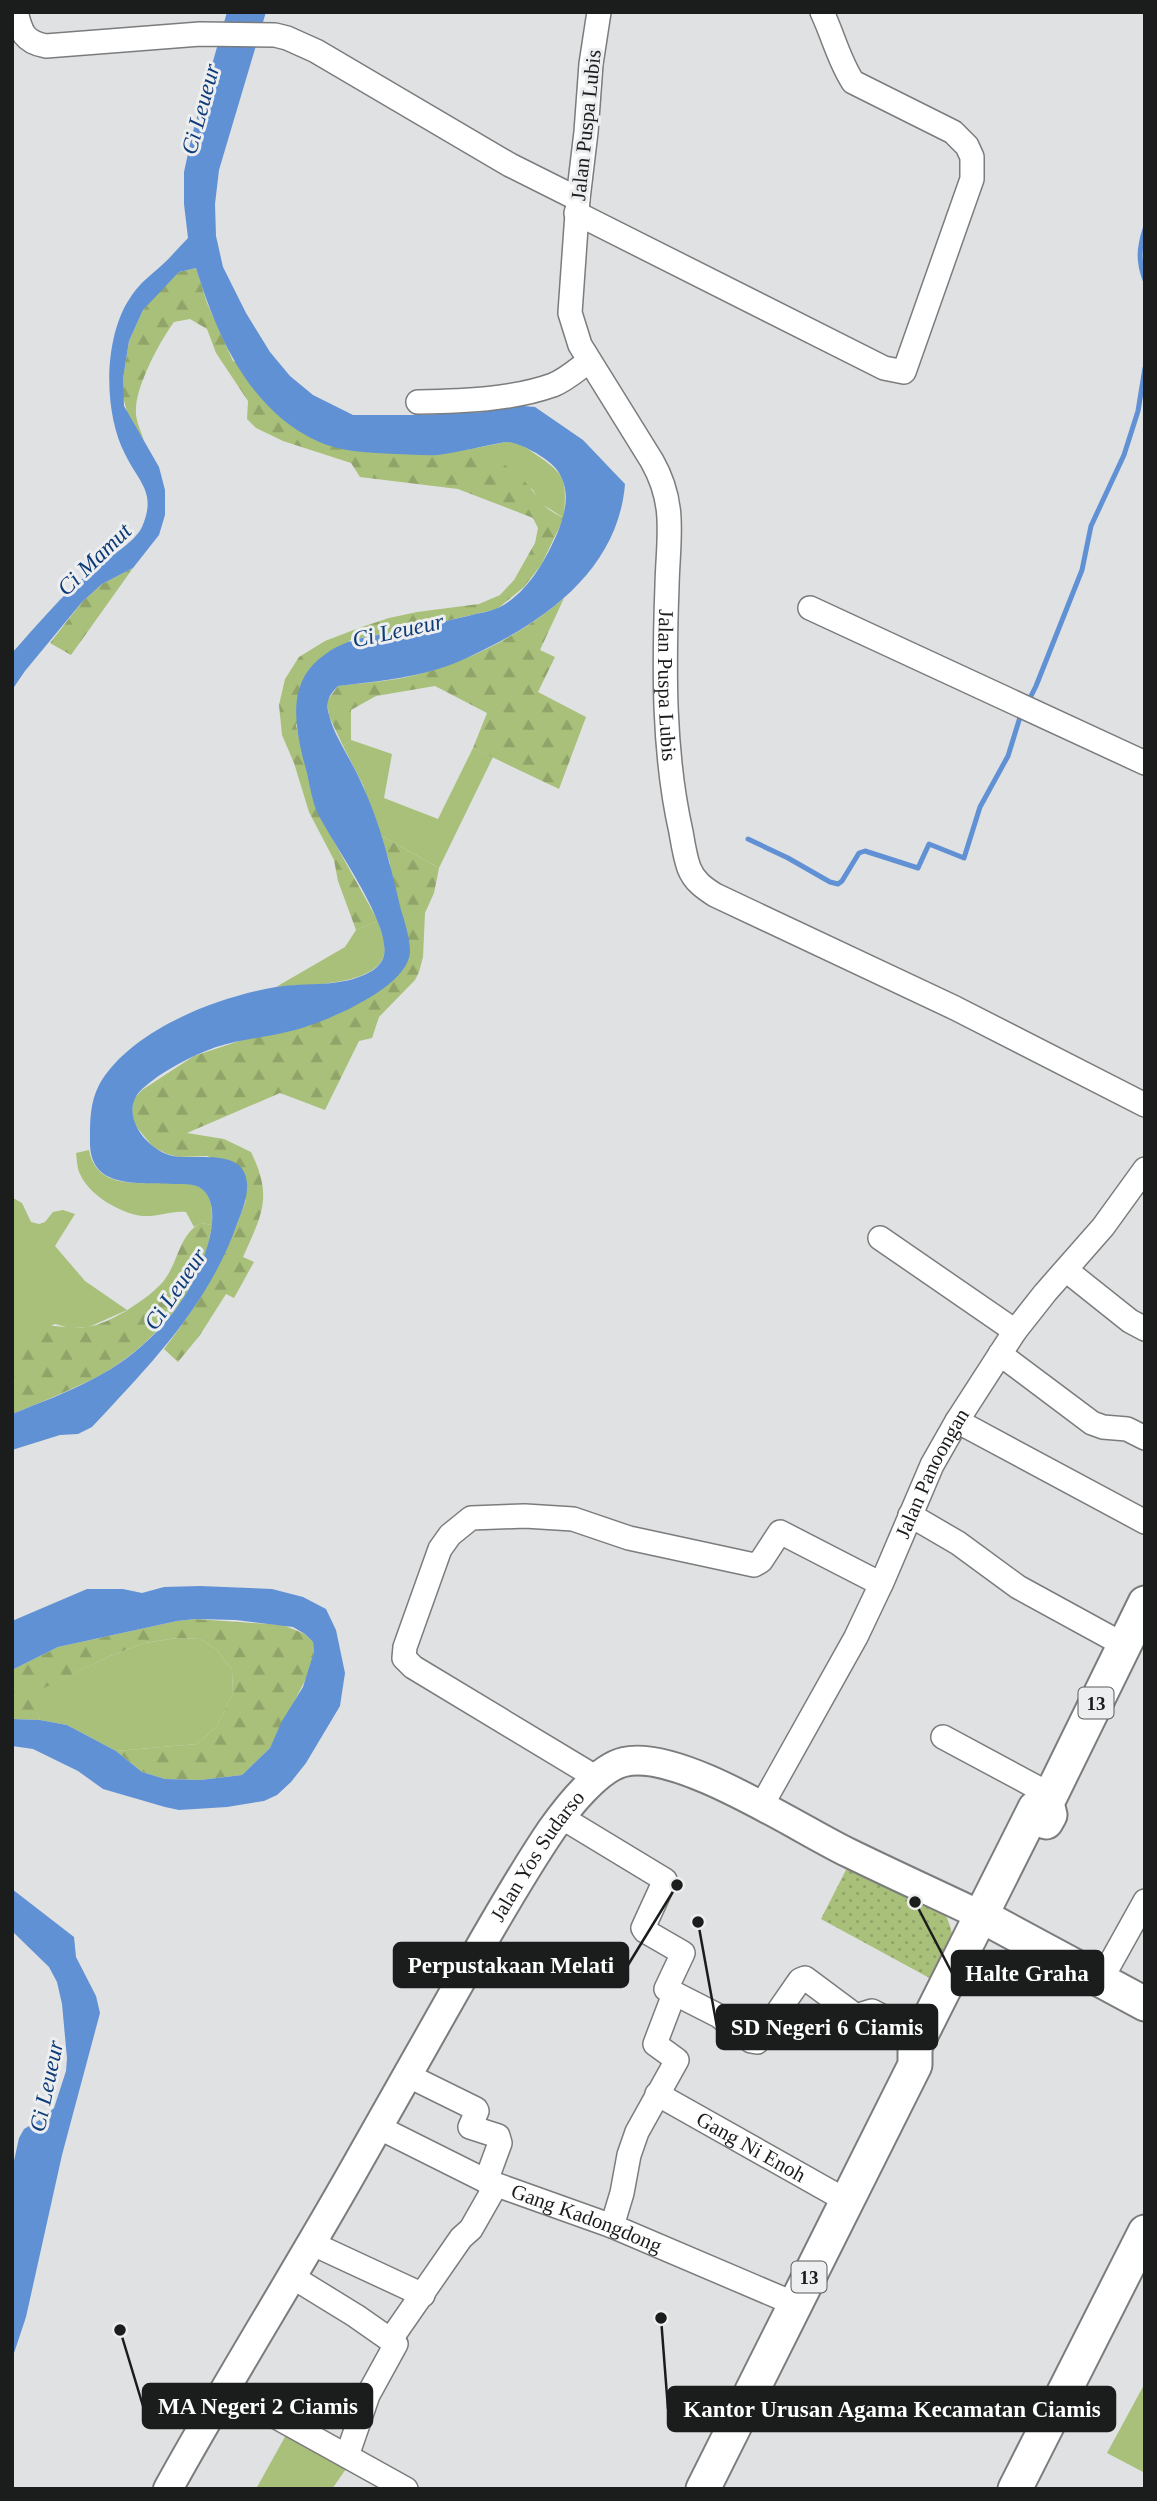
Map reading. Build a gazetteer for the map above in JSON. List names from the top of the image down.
{
  "streets": {
    "highway": ["13"],
    "main road": ["Jalan Yos Sudarso"],
    "street": [
      "Jalan Puspa Lubis",
      "Jalan Panoongan",
      "Gang Ni Enoh",
      "Gang Kadongdong"
    ]
  },
  "crossings": [
    ["Jalan Panoongan", "Jalan Yos Sudarso"],
    ["13", "Jalan Yos Sudarso"],
    ["13", "Gang Ni Enoh"],
    ["13", "Gang Kadongdong"],
    ["Jalan Yos Sudarso", "Gang Kadongdong"]
  ],
  "water": ["Ci Leueur", "Ci Mamut"],
  "places": [
    "Perpustakaan Melati",
    "Halte Graha",
    "SD Negeri 6 Ciamis",
    "Kantor Urusan Agama Kecamatan Ciamis",
    "MA Negeri 2 Ciamis"
  ]
}
